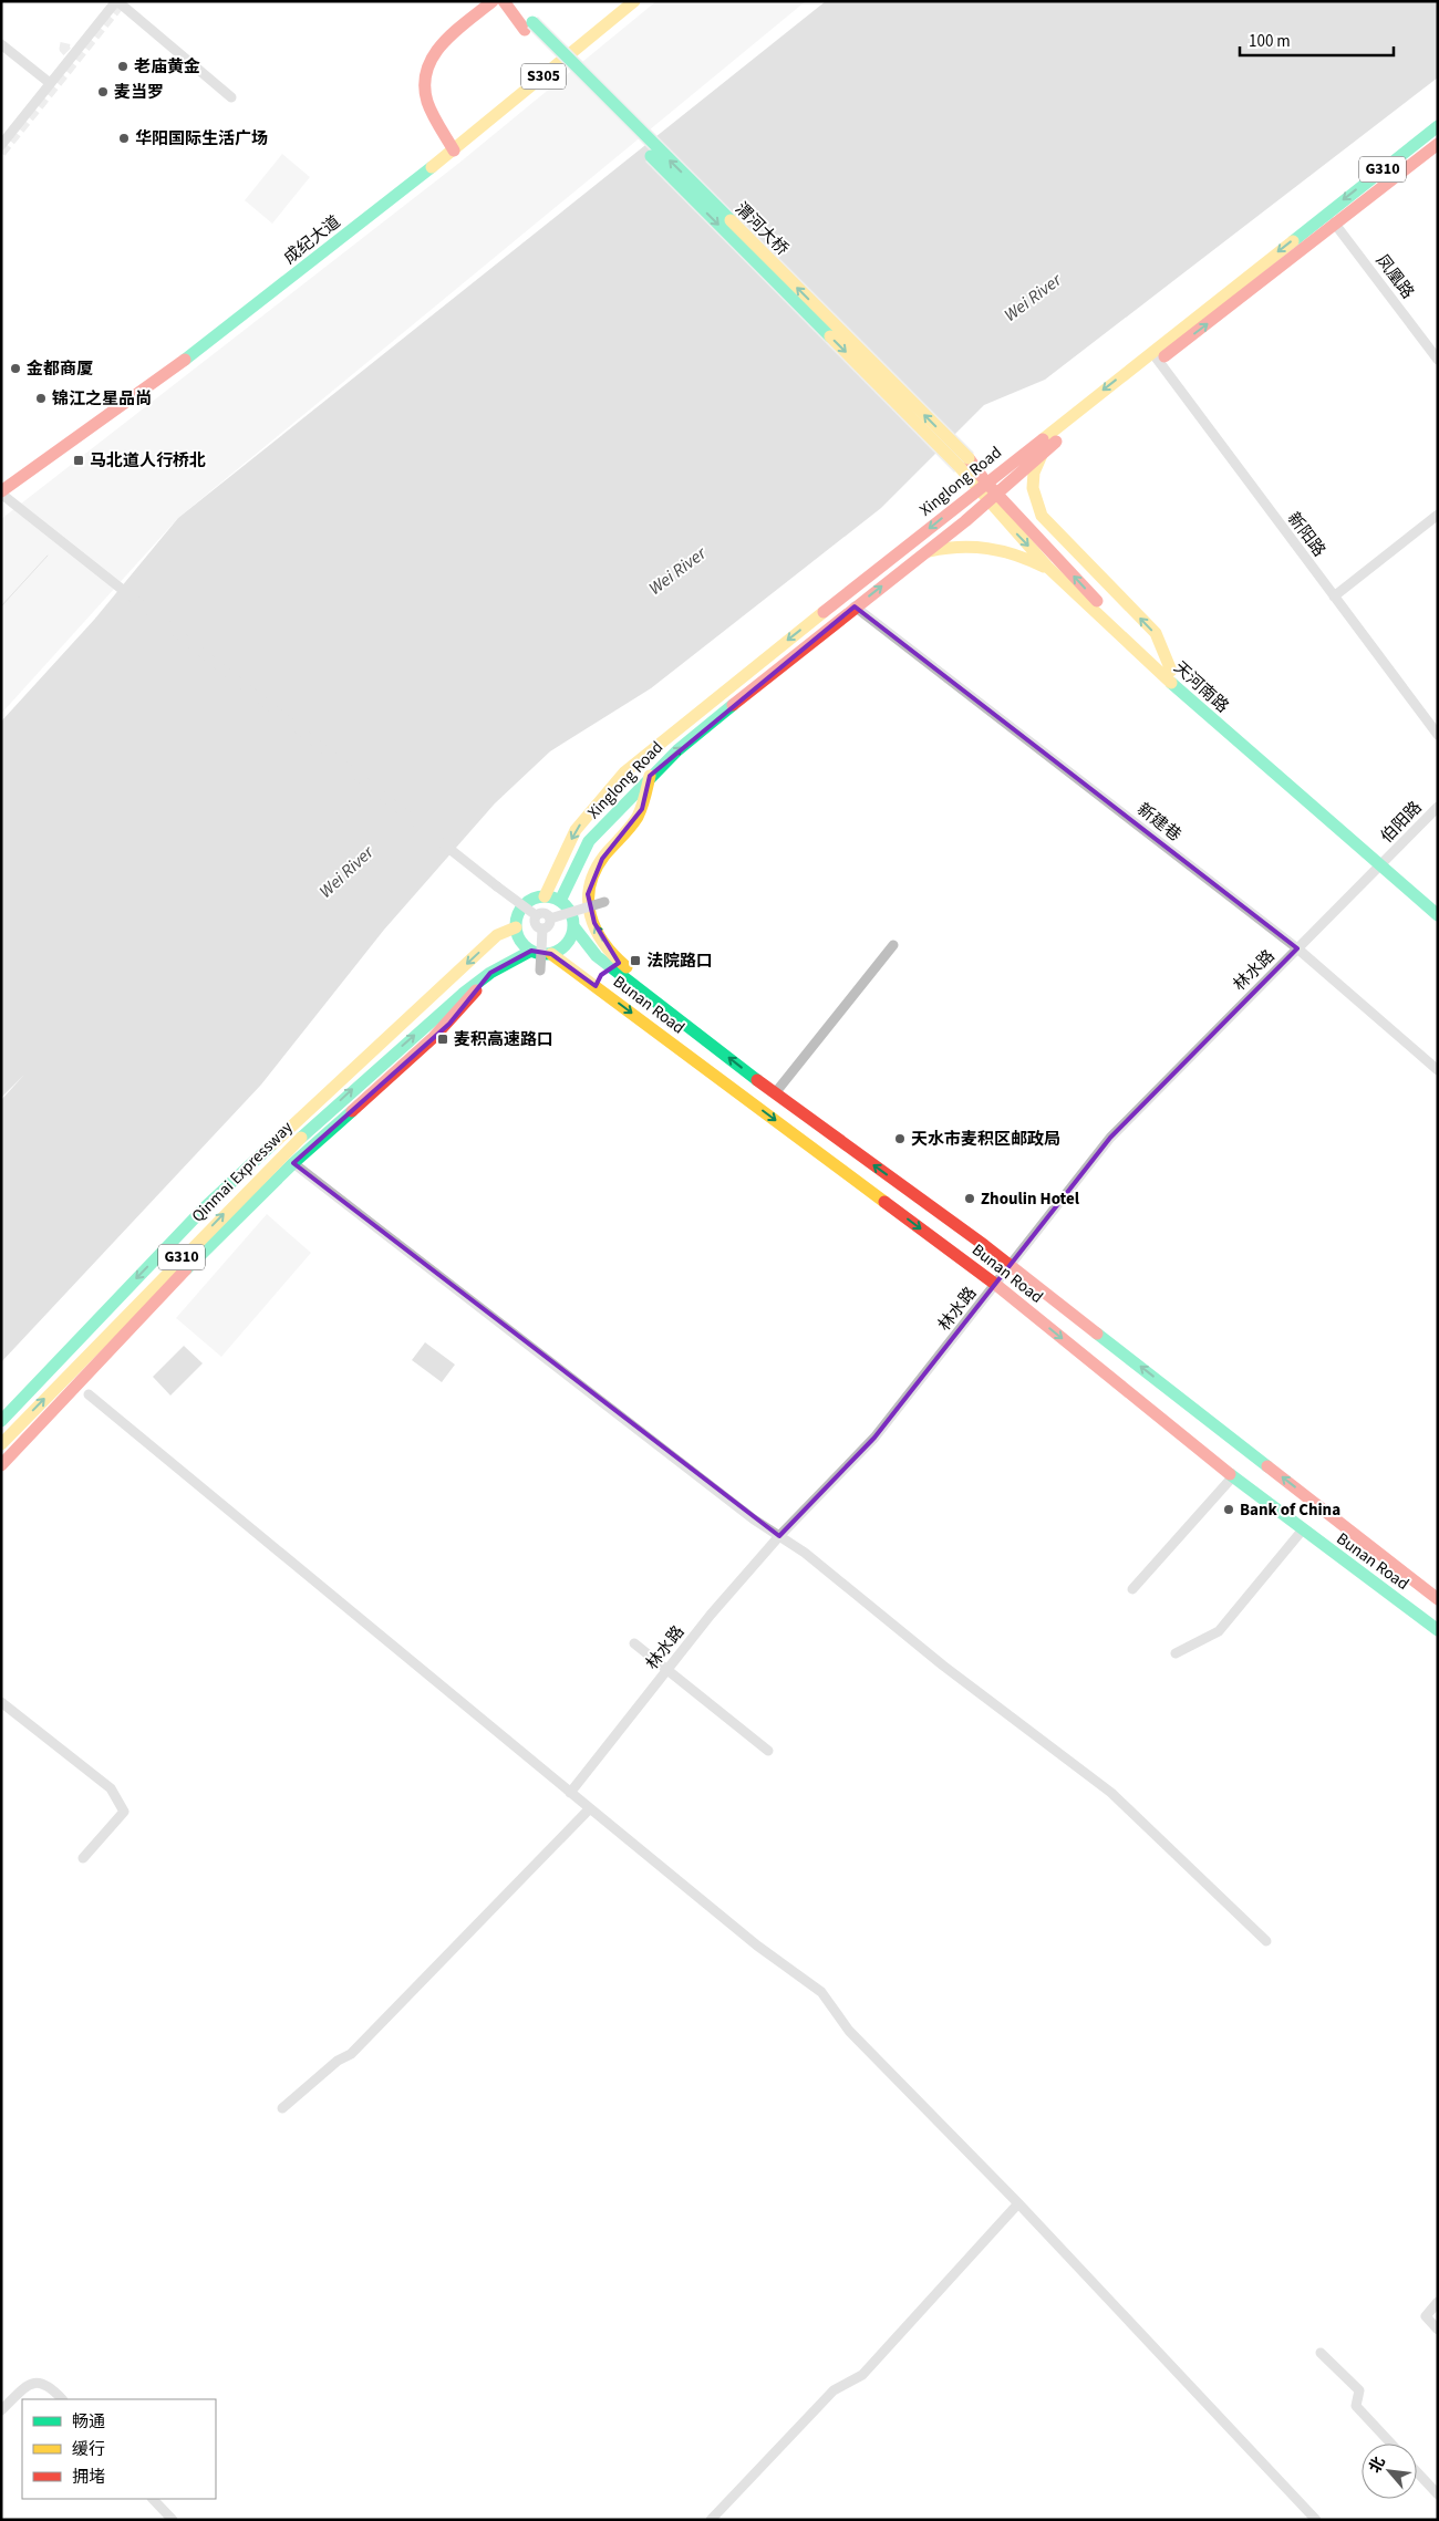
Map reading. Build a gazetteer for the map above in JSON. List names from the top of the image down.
{
  "streets": {
    "main road": [
      "S305",
      "G310",
      "渭河大桥",
      "成纪大道",
      "Xinglong Road",
      "天河南路",
      "Bunan Road",
      "Qinmai Expressway"
    ],
    "street": [
      "凤凰路",
      "新阳路",
      "新建巷",
      "伯阳路",
      "林水路"
    ]
  },
  "crossings": [
    ["渭河大桥", "天河南路"],
    ["凤凰路", "Xinglong Road"],
    ["Xinglong Road", "新阳路"],
    ["Xinglong Road", "天河南路"],
    ["Xinglong Road", "新建巷"],
    ["Xinglong Road", "Bunan Road"],
    ["天河南路", "伯阳路"],
    ["天河南路", "林水路"],
    ["新建巷", "林水路"],
    ["伯阳路", "林水路"],
    ["林水路", "Bunan Road"]
  ],
  "water": ["Wei River"],
  "places": {
    "other": [
      "老庙黄金",
      "麦当罗",
      "华阳国际生活广场",
      "金都商厦",
      "锦江之星品尚",
      "天水市麦积区邮政局",
      "Zhoulin Hotel",
      "Bank of China"
    ],
    "transit": ["马北道人行桥北", "法院路口", "麦积高速路口"]
  },
  "legend": ["畅通", "缓行", "拥堵"],
  "scale_bar": "100 m",
  "north": "top left"
}
